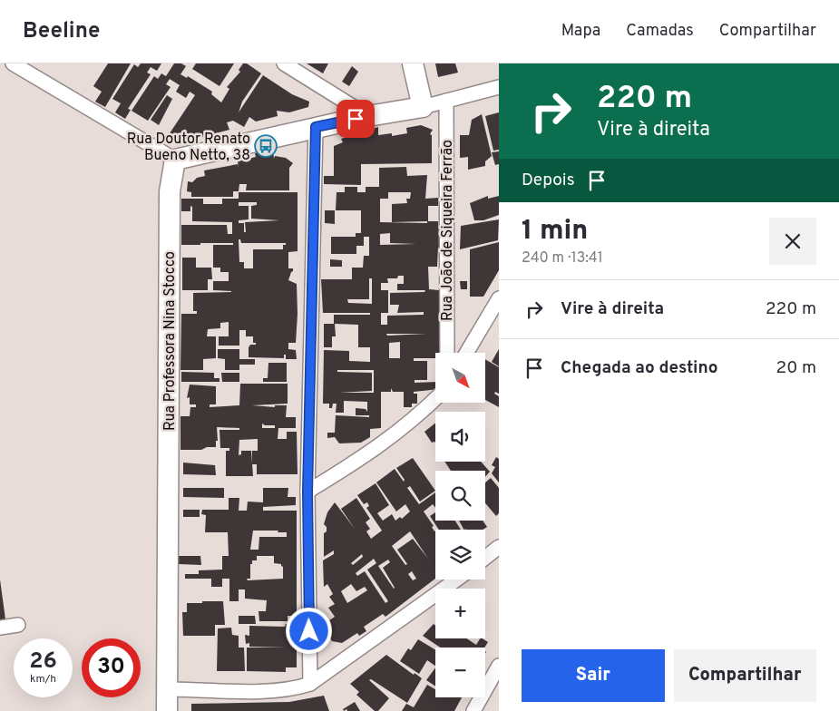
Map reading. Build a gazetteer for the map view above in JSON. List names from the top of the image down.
{
  "streets": {
    "street": ["Rua João de Siqueira Ferrão", "Rua Professora Nina Stocco"]
  },
  "places": {
    "bus stop": ["Rua Doutor Renato Bueno Netto, 38"]
  },
  "north": "bottom right",
  "page": {
    "header": "Beeline",
    "nav": ["Mapa", "Camadas", "Compartilhar"],
    "turn": ["220 m", "Vire à direita"],
    "then": "Depois",
    "heading": ["1 min", "240 m · 13:41"],
    "list": [
      {
        "name": "Vire à direita",
        "value": "220 m"
      },
      {
        "name": "Chegada ao destino",
        "value": "20 m"
      }
    ],
    "map_buttons": ["+", "−"],
    "speed": "26 km/h",
    "limit": "30",
    "buttons": ["Sair", "Compartilhar"]
  }
}
